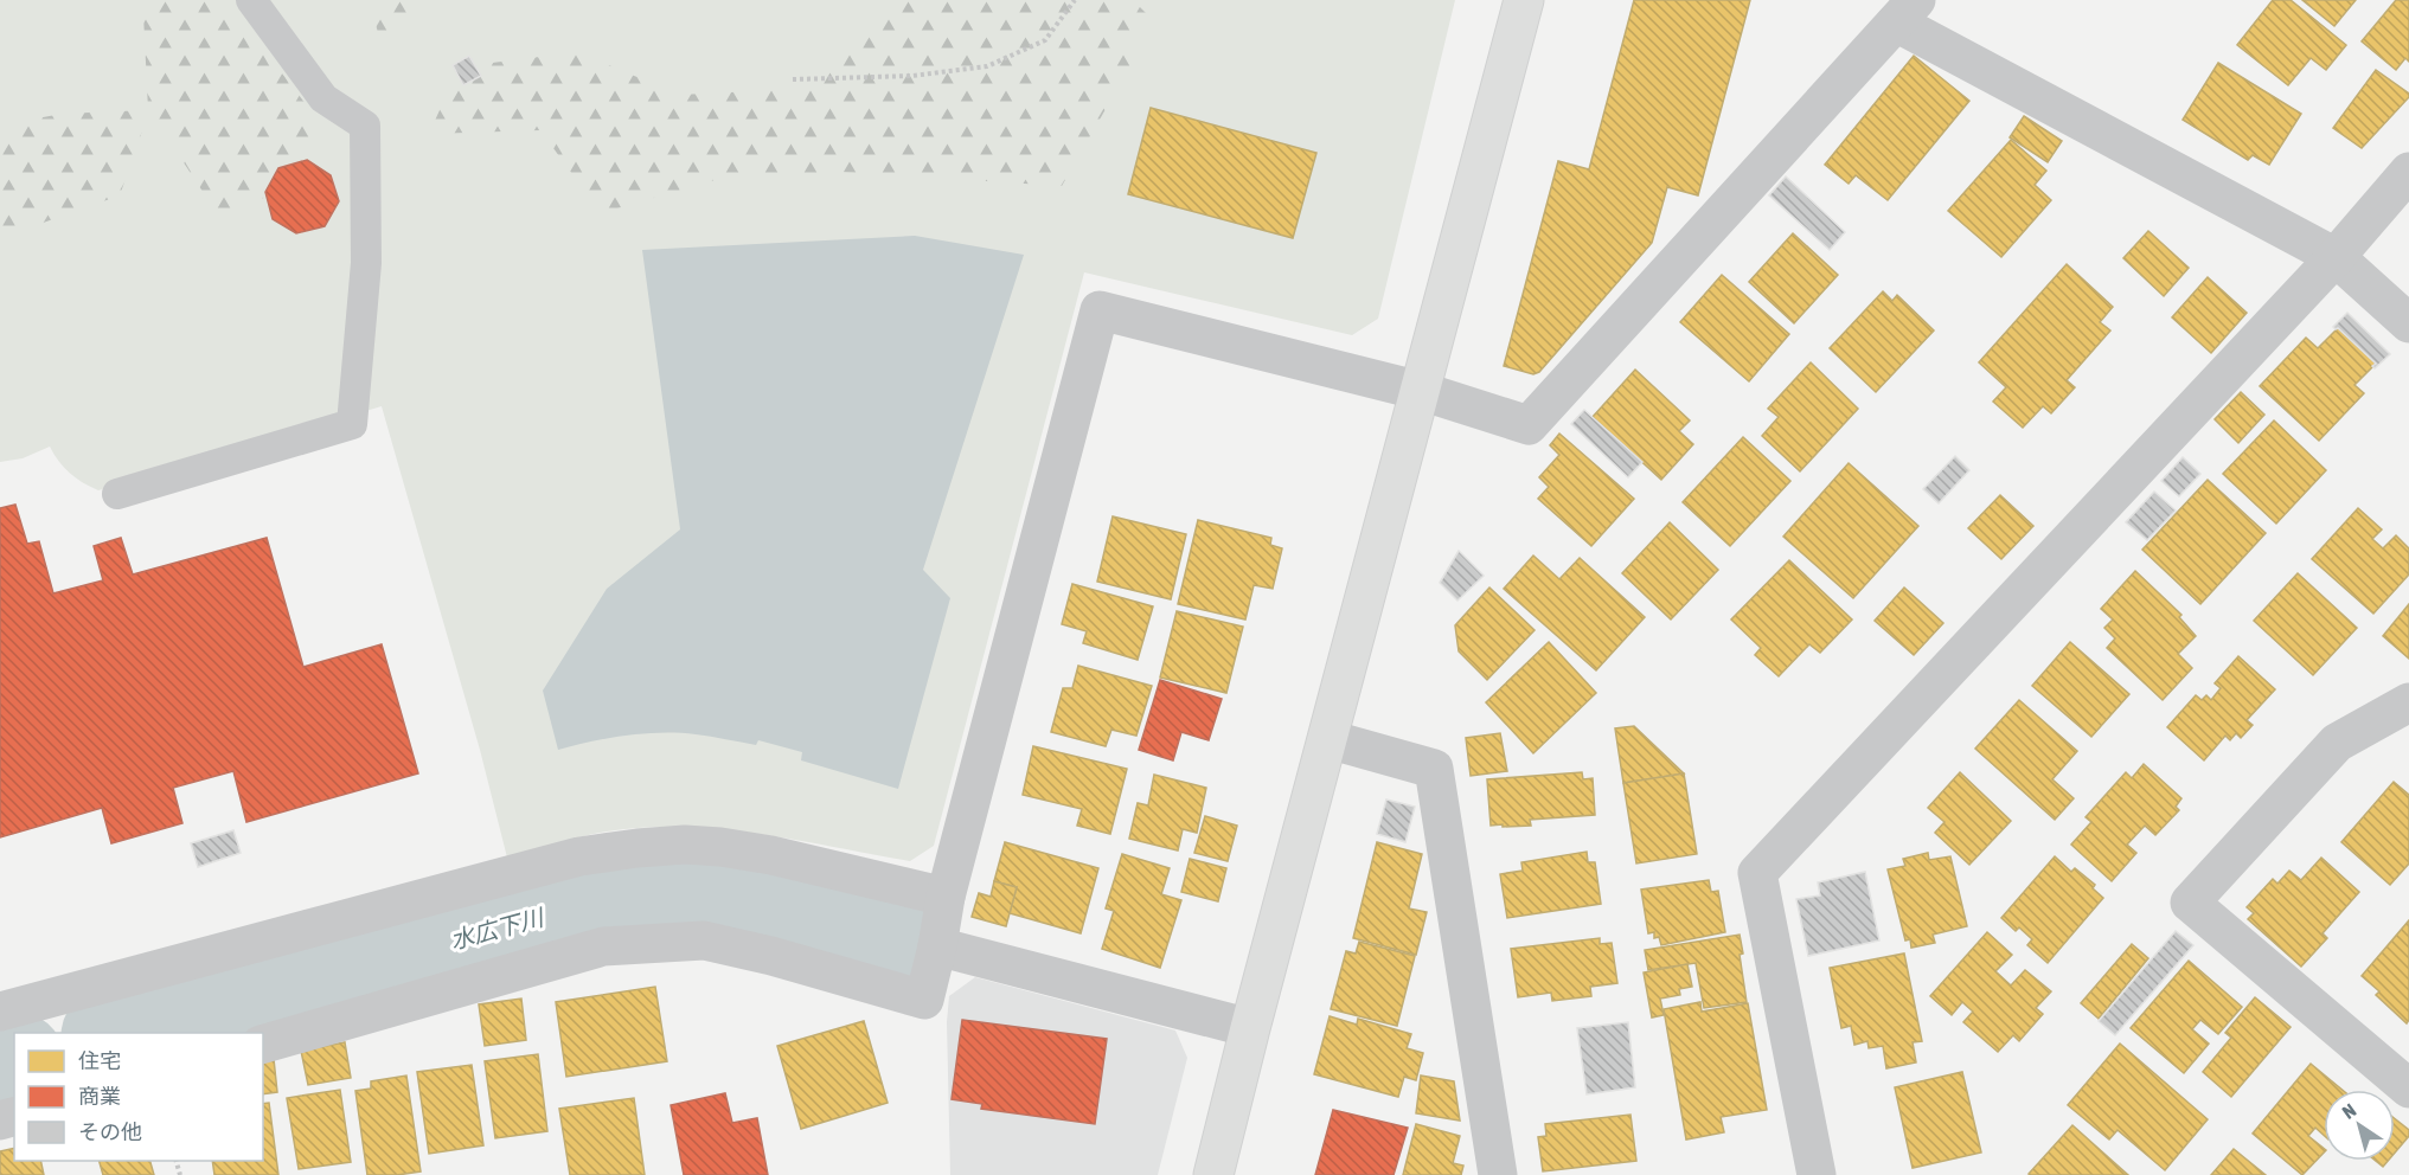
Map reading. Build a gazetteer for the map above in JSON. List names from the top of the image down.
{
  "water": ["水広下川"],
  "legend": ["住宅", "商業", "その他"],
  "north": "top left"
}
